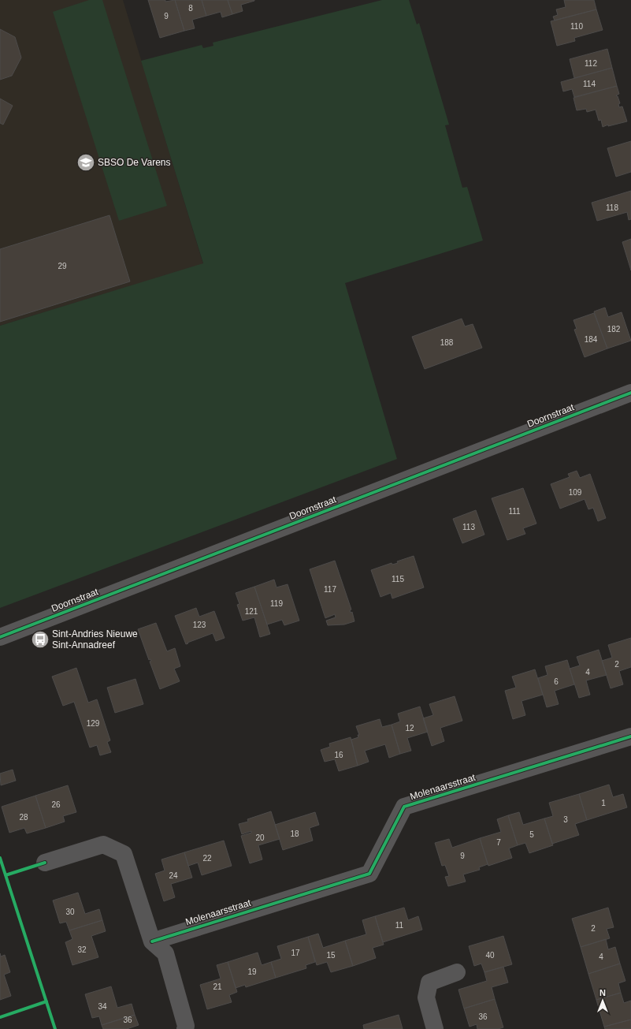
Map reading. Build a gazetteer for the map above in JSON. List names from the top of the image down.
{
  "streets": {
    "street": ["Doornstraat", "Molenaarsstraat"]
  },
  "places": {
    "school or university": ["SBSO De Varens"],
    "bus stop": ["Sint-Andries Nieuwe Sint-Annadreef"]
  },
  "house_numbers": [
    "8",
    "9",
    "110",
    "112",
    "114",
    "118",
    "29",
    "182",
    "184",
    "188",
    "109",
    "111",
    "113",
    "115",
    "117",
    "119",
    "121",
    "123",
    "2",
    "4",
    "6",
    "129",
    "12",
    "16",
    "1",
    "26",
    "28",
    "3",
    "18",
    "5",
    "20",
    "7",
    "9",
    "22",
    "24",
    "30",
    "11",
    "2",
    "32",
    "17",
    "15",
    "40",
    "4",
    "19",
    "21",
    "34",
    "36",
    "36"
  ],
  "north": "top"
}
